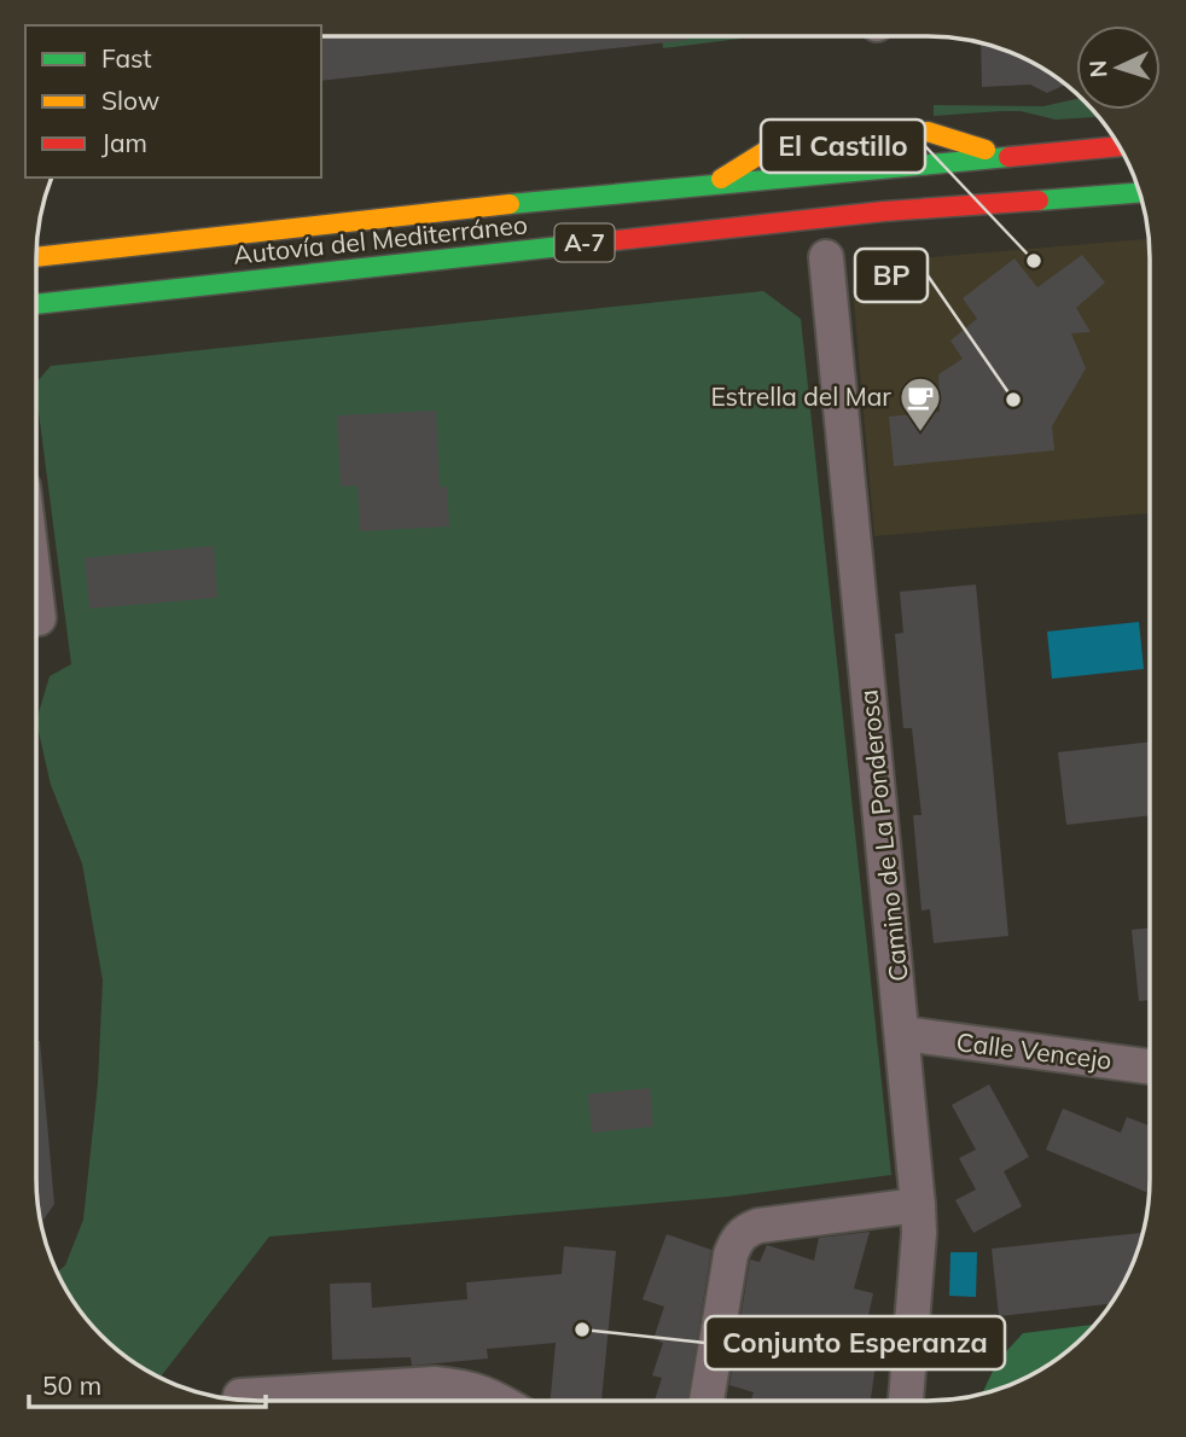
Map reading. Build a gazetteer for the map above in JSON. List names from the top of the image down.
{
  "streets": {
    "highway": ["Autovía del Mediterráneo", "A-7"],
    "street": ["Camino de La Ponderosa", "Calle Vencejo"]
  },
  "crossings": [
    ["Camino de La Ponderosa", "Calle Vencejo"]
  ],
  "places": {
    "other": ["El Castillo", "BP", "Conjunto Esperanza"],
    "cafe": ["Estrella del Mar"]
  },
  "legend": ["Fast", "Slow", "Jam"],
  "scale_bar": "50 m",
  "north": "left"
}
